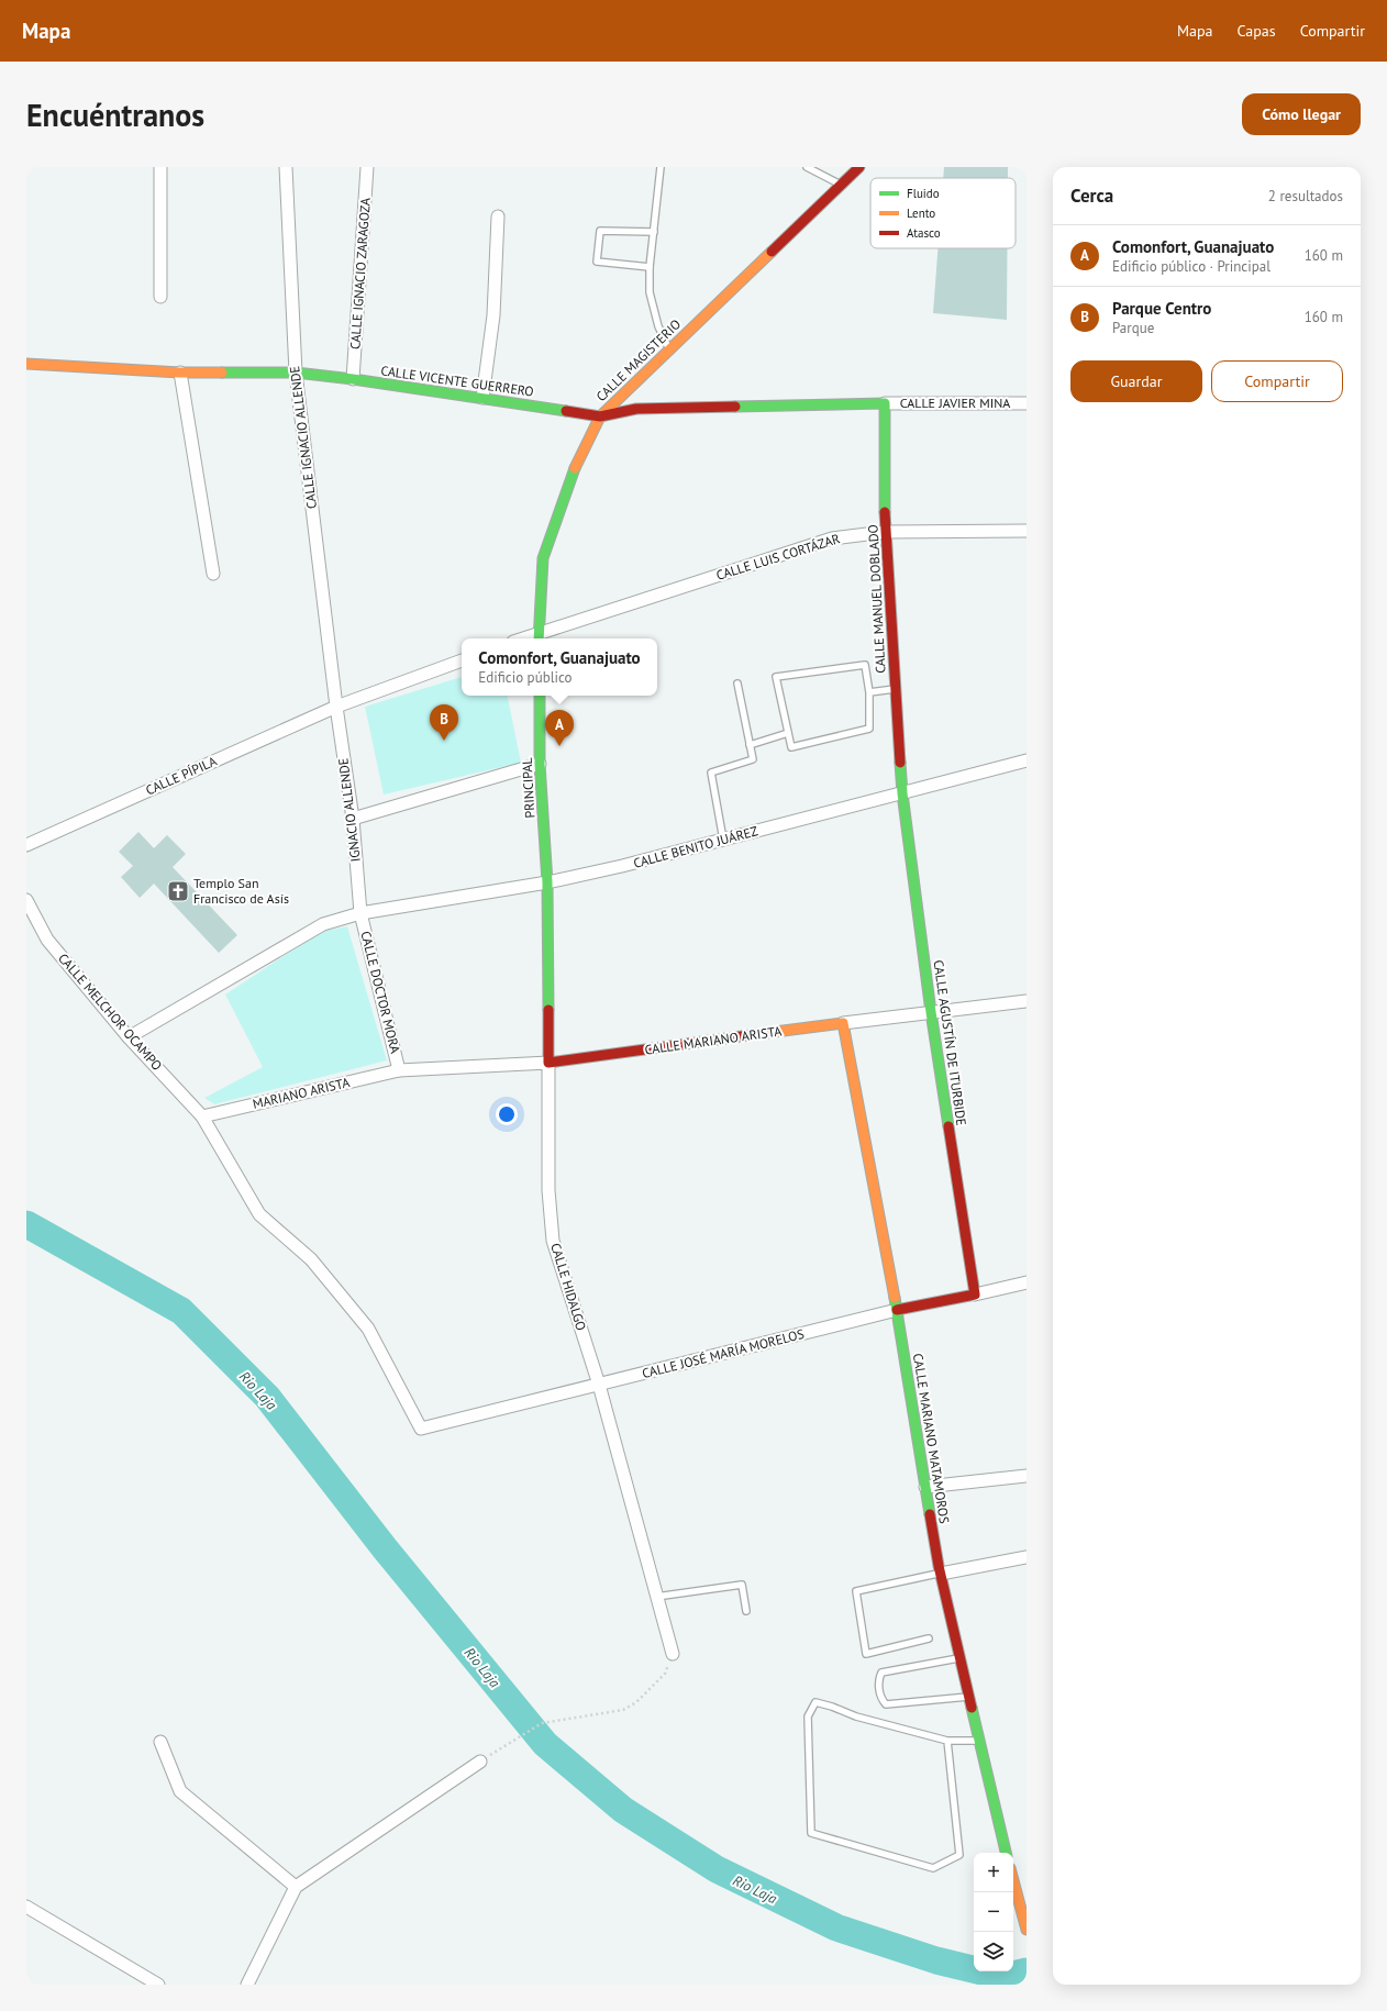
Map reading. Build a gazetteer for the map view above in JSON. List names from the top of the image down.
{
  "streets": {
    "street": [
      "CALLE IGNACIO ZARAGOZA",
      "CALLE MAGISTERIO",
      "CALLE VICENTE GUERRERO",
      "CALLE JAVIER MINA",
      "CALLE IGNACIO ALLENDE",
      "CALLE LUIS CORTÁZAR",
      "CALLE MANUEL DOBLADO",
      "CALLE PÍPILA",
      "PRINCIPAL",
      "IGNACIO ALLENDE",
      "CALLE BENITO JUÁREZ",
      "CALLE DOCTOR MORA",
      "CALLE MELCHOR OCAMPO",
      "CALLE MARIANO ARISTA",
      "CALLE AGUSTÍN DE ITURBIDE",
      "MARIANO ARISTA",
      "CALLE HIDALGO",
      "CALLE JOSÉ MARÍA MORELOS",
      "CALLE MARIANO MATAMOROS"
    ]
  },
  "crossings": [
    ["CALLE IGNACIO ZARAGOZA", "CALLE VICENTE GUERRERO"],
    ["CALLE MAGISTERIO", "CALLE VICENTE GUERRERO"],
    ["CALLE MAGISTERIO", "CALLE LUIS CORTÁZAR"],
    ["CALLE VICENTE GUERRERO", "CALLE JAVIER MINA"],
    ["CALLE VICENTE GUERRERO", "CALLE IGNACIO ALLENDE"],
    ["CALLE VICENTE GUERRERO", "CALLE MANUEL DOBLADO"],
    ["CALLE JAVIER MINA", "CALLE MANUEL DOBLADO"],
    ["CALLE IGNACIO ALLENDE", "CALLE PÍPILA"],
    ["CALLE IGNACIO ALLENDE", "IGNACIO ALLENDE"],
    ["CALLE LUIS CORTÁZAR", "CALLE MANUEL DOBLADO"],
    ["CALLE MANUEL DOBLADO", "CALLE BENITO JUÁREZ"],
    ["CALLE MANUEL DOBLADO", "CALLE AGUSTÍN DE ITURBIDE"],
    ["CALLE PÍPILA", "IGNACIO ALLENDE"],
    ["PRINCIPAL", "CALLE BENITO JUÁREZ"],
    ["PRINCIPAL", "CALLE HIDALGO"],
    ["IGNACIO ALLENDE", "CALLE BENITO JUÁREZ"],
    ["IGNACIO ALLENDE", "CALLE DOCTOR MORA"],
    ["CALLE BENITO JUÁREZ", "CALLE DOCTOR MORA"],
    ["CALLE BENITO JUÁREZ", "CALLE MELCHOR OCAMPO"],
    ["CALLE BENITO JUÁREZ", "CALLE AGUSTÍN DE ITURBIDE"],
    ["CALLE BENITO JUÁREZ", "CALLE HIDALGO"],
    ["CALLE DOCTOR MORA", "CALLE MARIANO ARISTA"],
    ["CALLE DOCTOR MORA", "MARIANO ARISTA"],
    ["CALLE MELCHOR OCAMPO", "MARIANO ARISTA"],
    ["CALLE MELCHOR OCAMPO", "CALLE JOSÉ MARÍA MORELOS"],
    ["CALLE MARIANO ARISTA", "CALLE AGUSTÍN DE ITURBIDE"],
    ["CALLE MARIANO ARISTA", "MARIANO ARISTA"],
    ["CALLE MARIANO ARISTA", "CALLE HIDALGO"],
    ["CALLE MARIANO ARISTA", "CALLE MARIANO MATAMOROS"],
    ["CALLE AGUSTÍN DE ITURBIDE", "CALLE JOSÉ MARÍA MORELOS"],
    ["CALLE HIDALGO", "CALLE JOSÉ MARÍA MORELOS"],
    ["CALLE JOSÉ MARÍA MORELOS", "CALLE MARIANO MATAMOROS"]
  ],
  "water": ["Rio Laja"],
  "places": {
    "church": ["Templo San Francisco de Asís"]
  },
  "legend": ["Fluido", "Lento", "Atasco"],
  "page": {
    "header": "Mapa",
    "nav": ["Mapa", "Capas", "Compartir"],
    "buttons": [
      "Cómo llegar",
      ["Guardar", "Compartir"]
    ],
    "title": "Encuéntranos",
    "heading": ["Cerca", "2 resultados"],
    "list": [
      {
        "mark": "A",
        "name": "Comonfort, Guanajuato",
        "note": "Edificio público · Principal",
        "value": "160 m"
      },
      {
        "mark": "B",
        "name": "Parque Centro",
        "note": "Parque",
        "value": "160 m"
      }
    ],
    "popup": ["Comonfort, Guanajuato", "Edificio público"],
    "pins": ["B", "A"],
    "map_buttons": ["+", "−"]
  }
}
